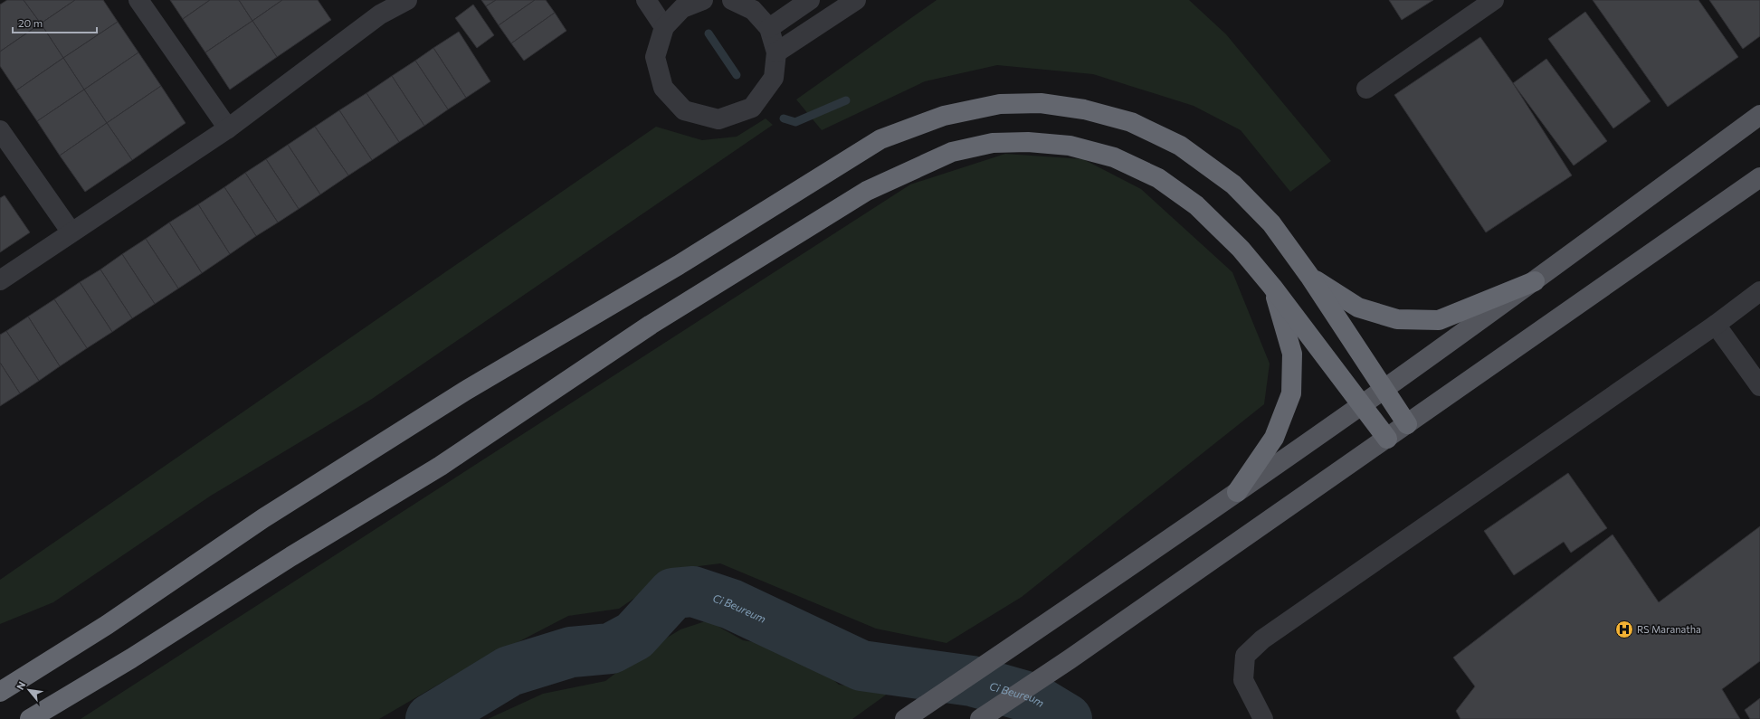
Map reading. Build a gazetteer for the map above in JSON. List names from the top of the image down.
{
  "water": ["Ci Beureum"],
  "places": {
    "hospital": ["RS Maranatha"]
  },
  "scale_bar": "20 m",
  "north": "top left"
}
